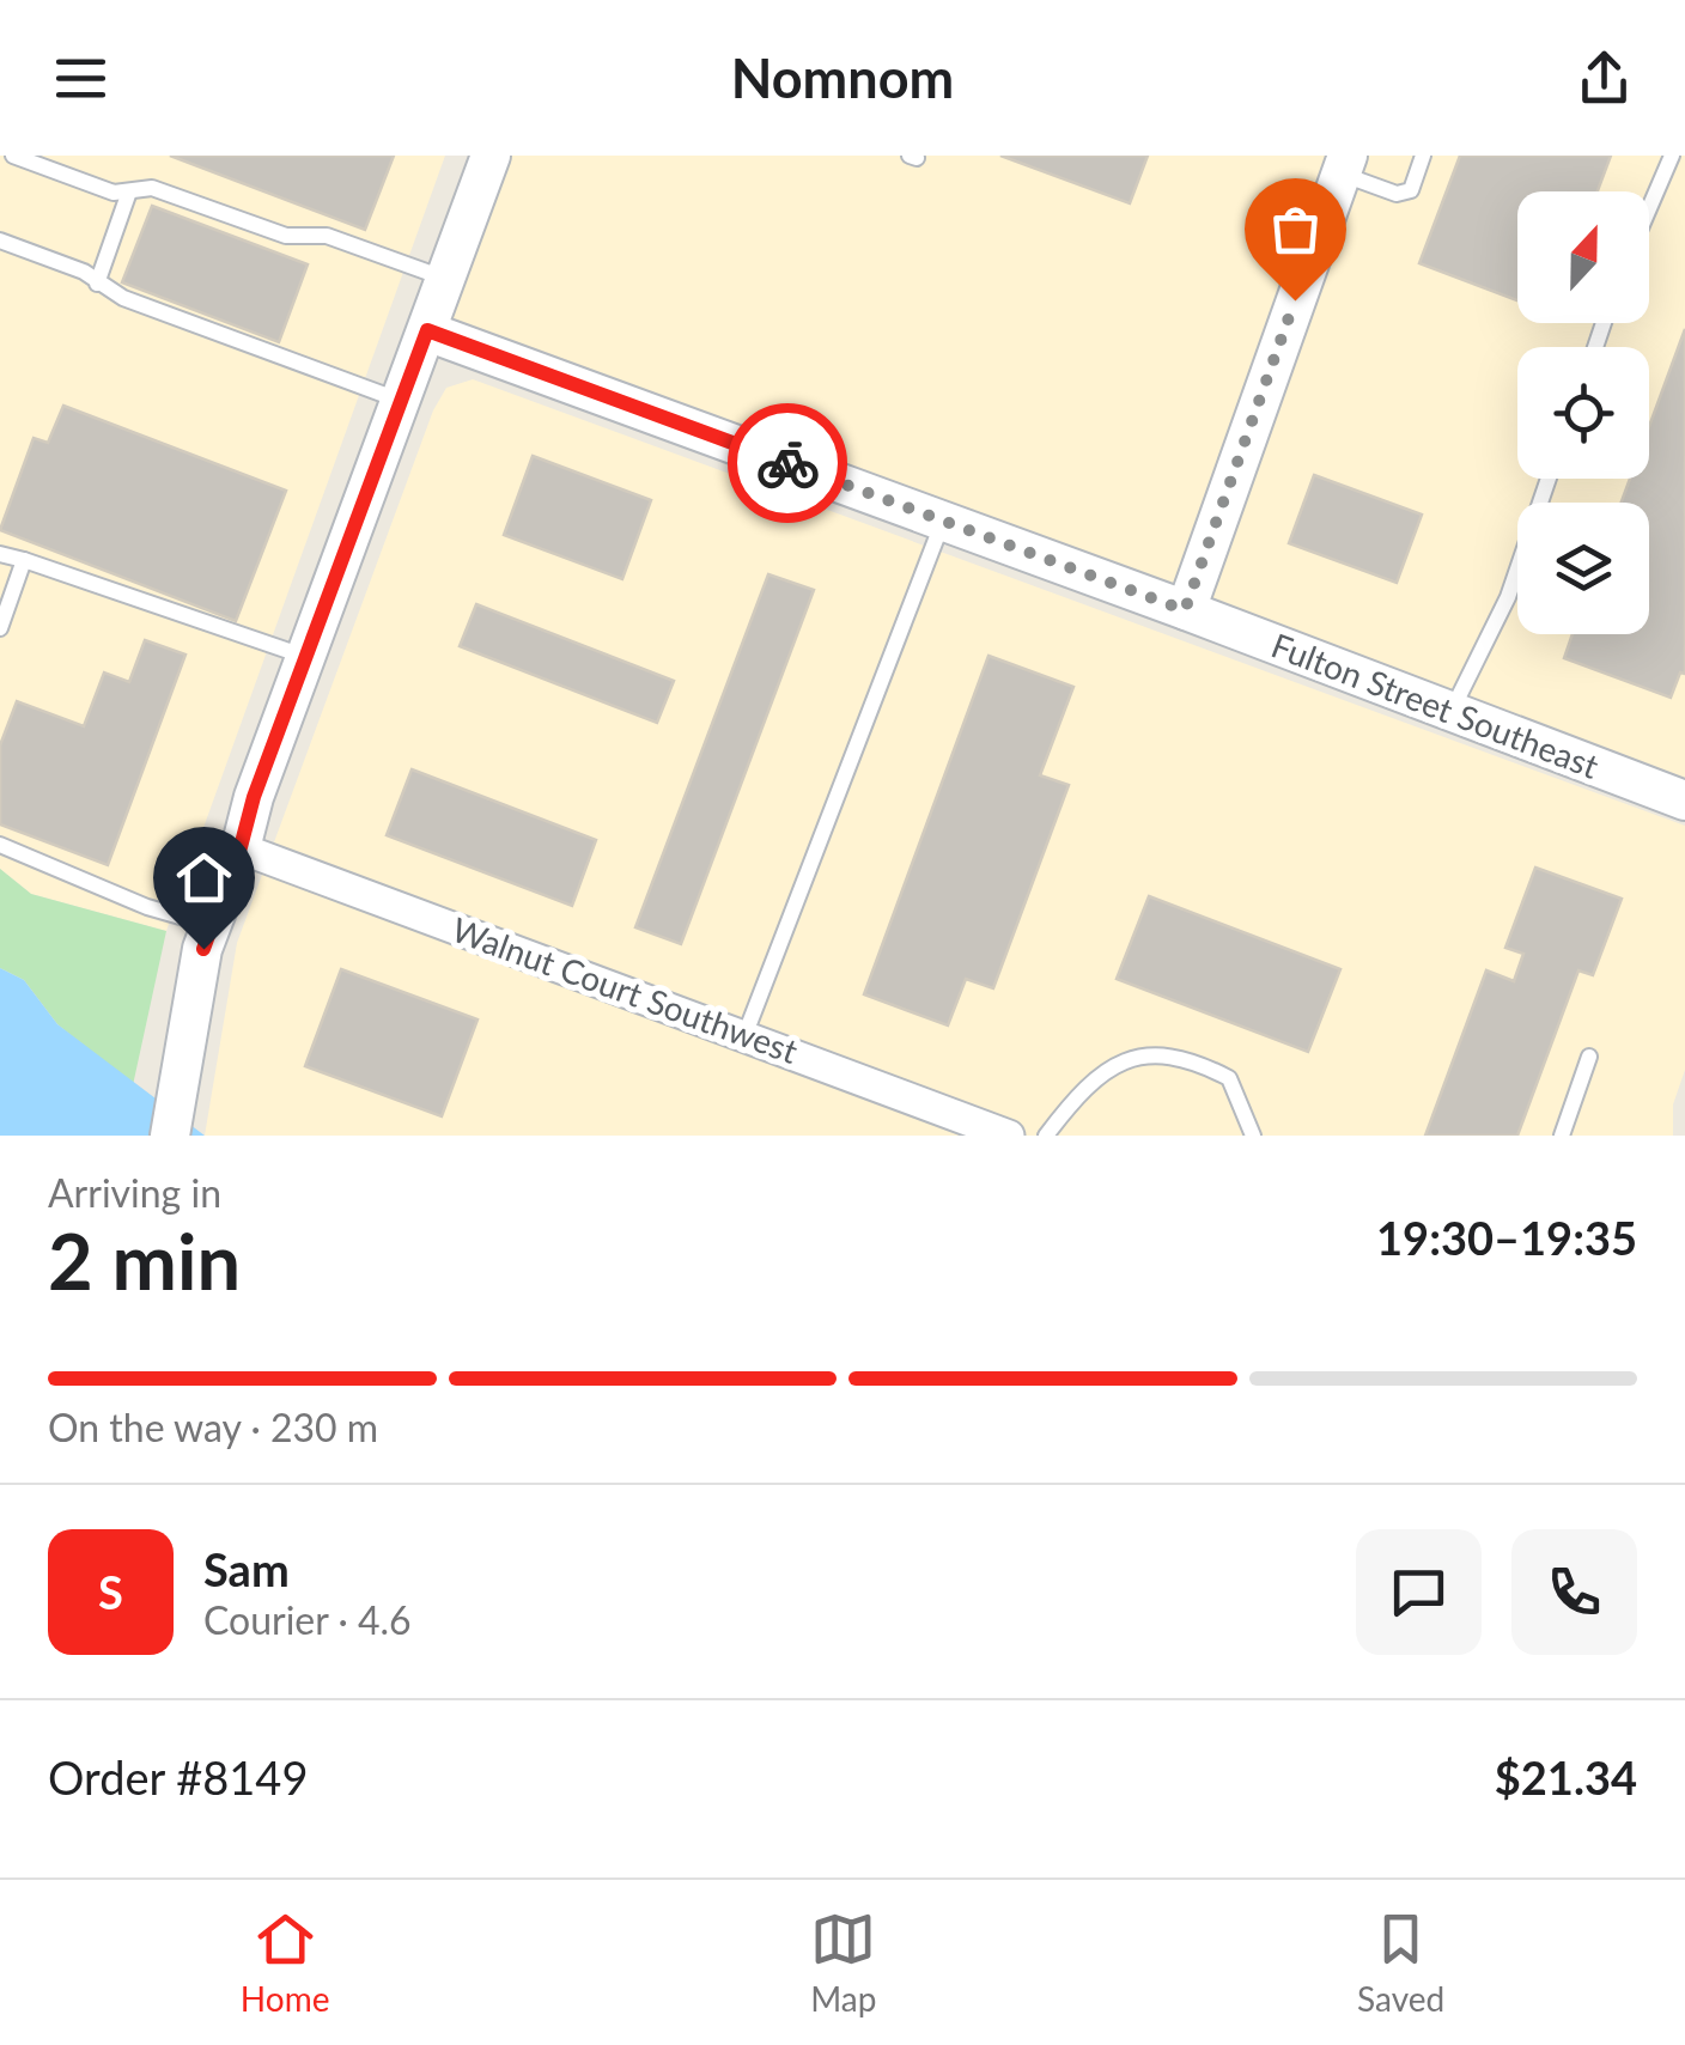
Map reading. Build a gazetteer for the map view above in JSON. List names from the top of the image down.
{
  "streets": {
    "street": ["Fulton Street Southeast", "Walnut Court Southwest"]
  },
  "north": "top",
  "page": {
    "header": "Nomnom",
    "heading": ["2 min", "Arriving in", "19:30–19:35"],
    "panel": [
      "Sam",
      "Courier · 4.6",
      "Order #8149",
      "$21.34"
    ],
    "bar": "On the way · 230 m",
    "round": "S",
    "tabs": ["Home", "Map", "Saved"]
  }
}
